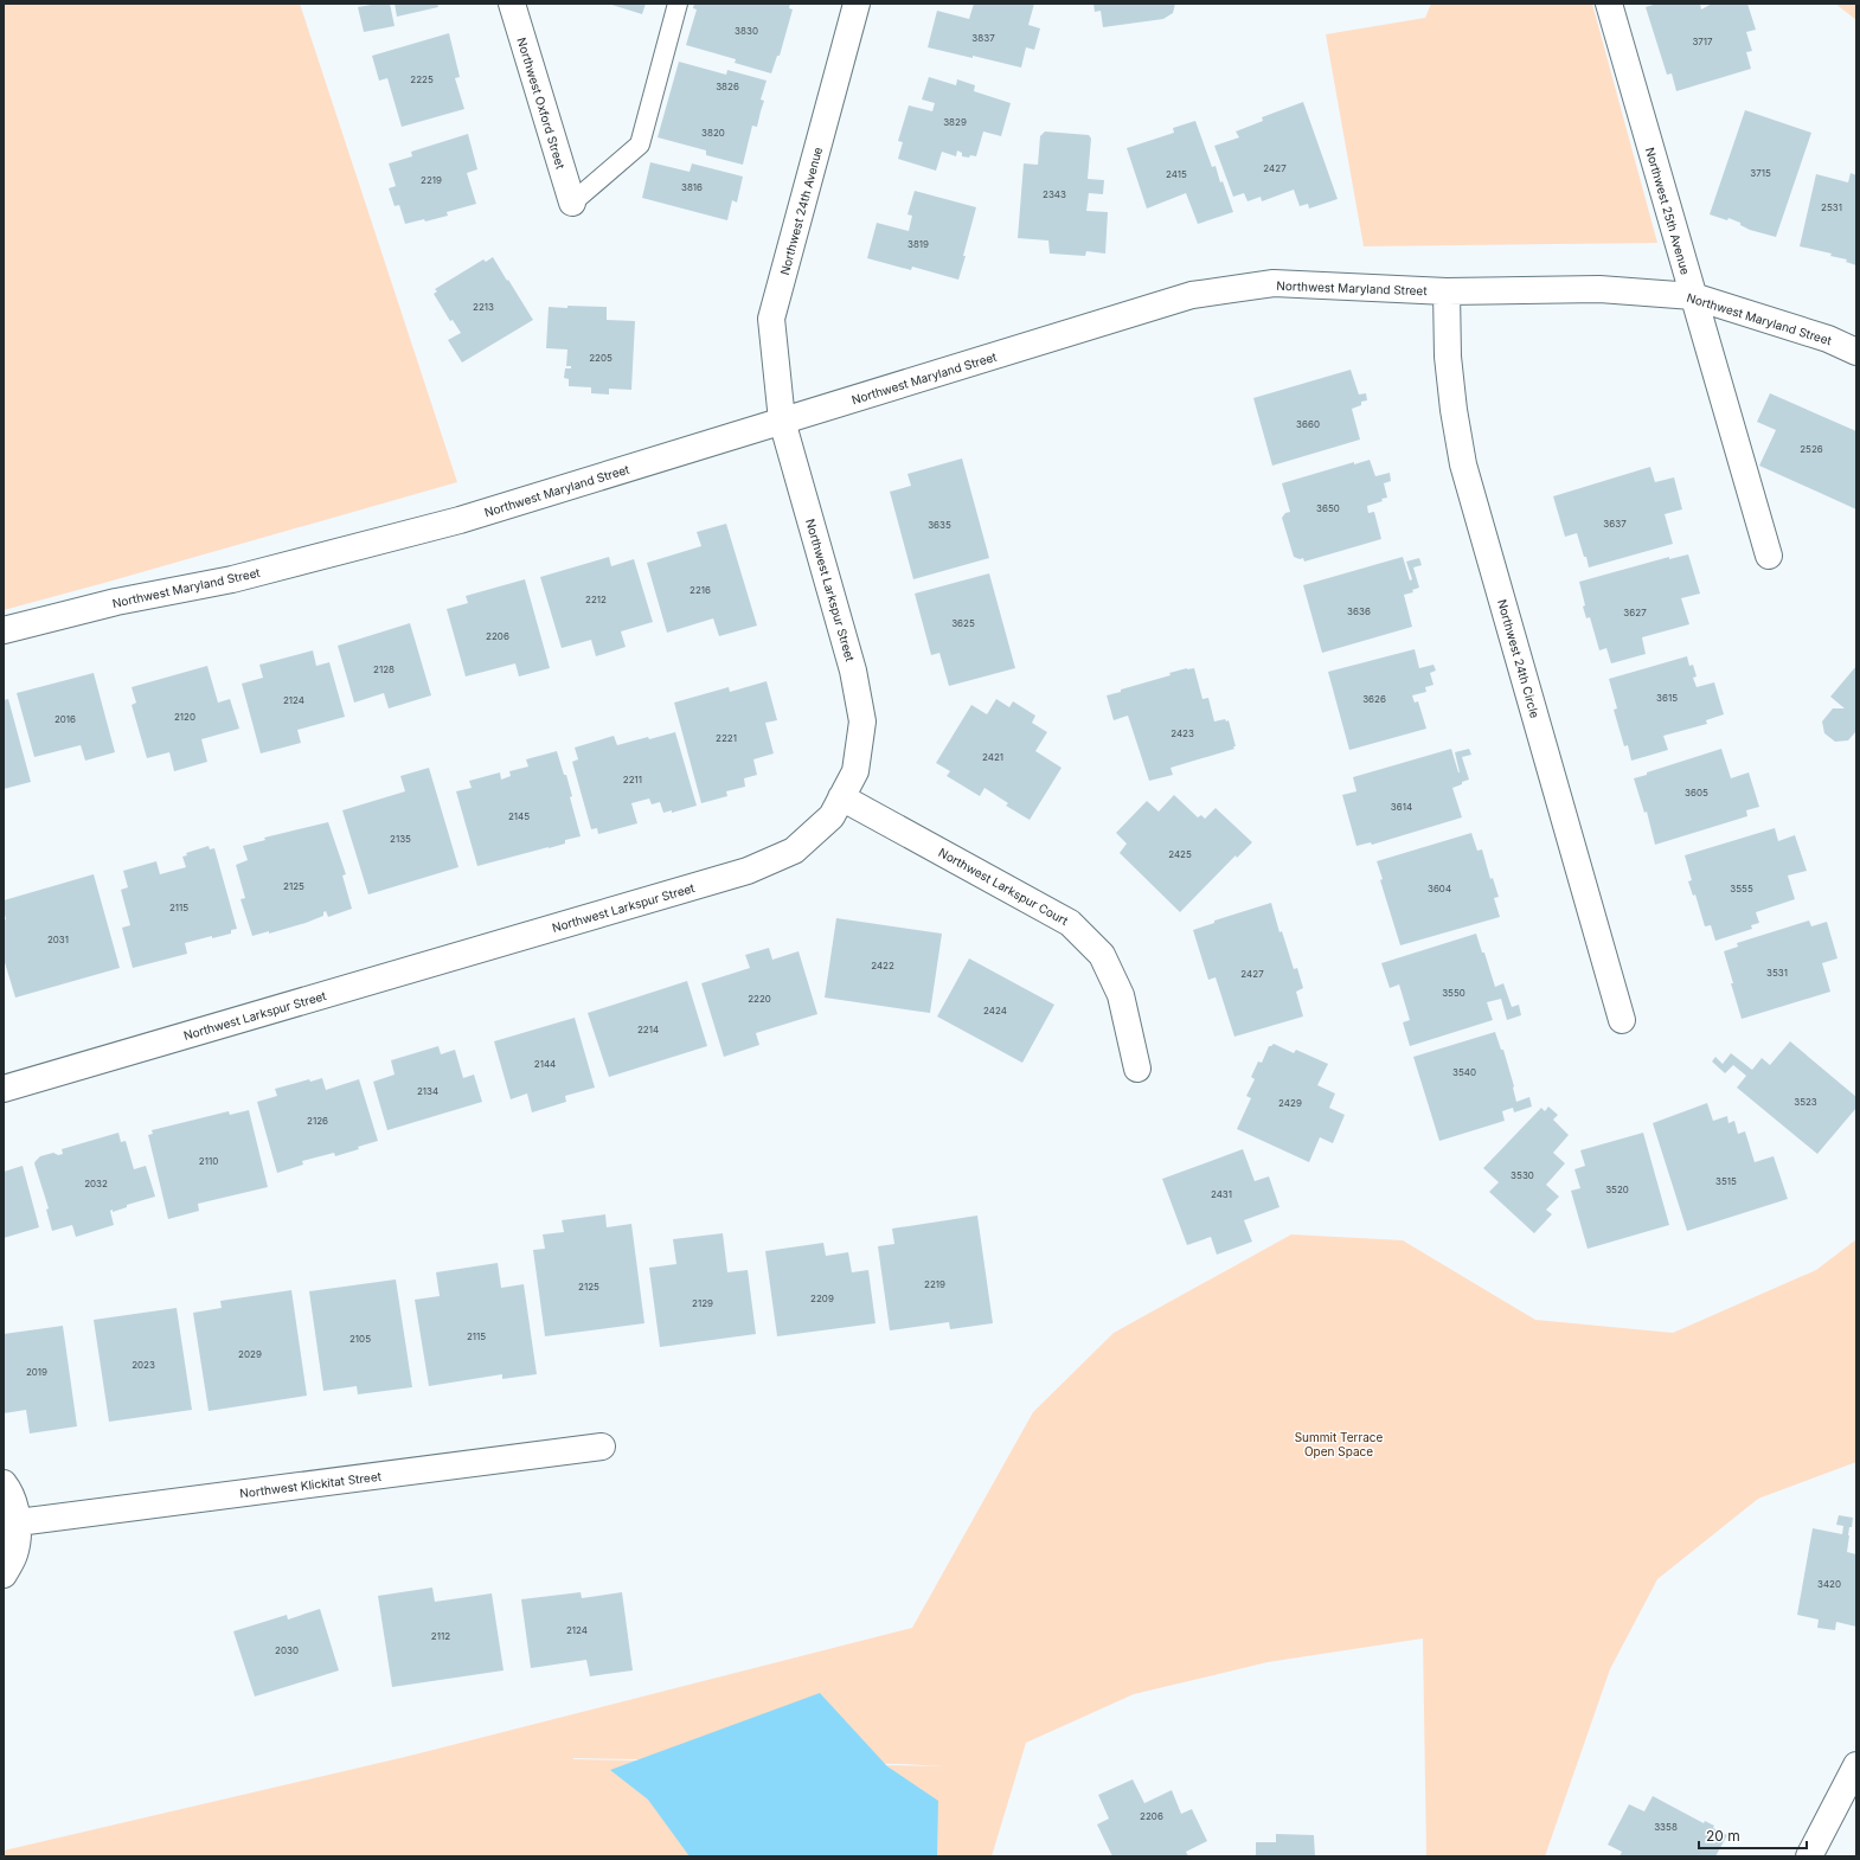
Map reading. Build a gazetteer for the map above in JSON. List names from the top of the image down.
{
  "streets": {
    "street": [
      "Northwest Oxford Street",
      "Northwest 24th Avenue",
      "Northwest 25th Avenue",
      "Northwest Maryland Street",
      "Northwest Larkspur Street",
      "Northwest 24th Circle",
      "Northwest Larkspur Court",
      "Northwest Klickitat Street"
    ]
  },
  "crossings": [
    ["Northwest 24th Avenue", "Northwest Maryland Street"],
    ["Northwest 24th Avenue", "Northwest Larkspur Street"],
    ["Northwest 25th Avenue", "Northwest Maryland Street"],
    ["Northwest Maryland Street", "Northwest Larkspur Street"],
    ["Northwest Maryland Street", "Northwest 24th Circle"],
    ["Northwest Larkspur Street", "Northwest Larkspur Court"]
  ],
  "parks": ["Summit Terrace Open Space"],
  "house_numbers": [
    "3830",
    "3837",
    "3717",
    "2225",
    "3826",
    "3829",
    "3820",
    "2427",
    "3715",
    "2415",
    "2219",
    "3816",
    "2343",
    "2531",
    "3819",
    "2213",
    "2205",
    "3660",
    "2526",
    "3650",
    "3637",
    "3635",
    "2216",
    "2212",
    "3636",
    "3627",
    "3625",
    "2206",
    "2128",
    "3615",
    "3626",
    "2124",
    "2120",
    "2016",
    "2423",
    "2221",
    "2421",
    "2211",
    "3605",
    "3614",
    "2145",
    "2135",
    "2425",
    "2125",
    "3604",
    "3555",
    "2115",
    "2031",
    "2422",
    "3531",
    "2427",
    "3550",
    "2220",
    "2424",
    "2214",
    "2144",
    "3540",
    "2134",
    "3523",
    "2429",
    "2126",
    "2110",
    "3530",
    "3515",
    "2032",
    "3520",
    "2431",
    "2219",
    "2125",
    "2209",
    "2129",
    "2115",
    "2105",
    "2029",
    "2023",
    "2019",
    "3420",
    "2124",
    "2112",
    "2030",
    "2206",
    "3358"
  ],
  "scale_bar": "20 m"
}
